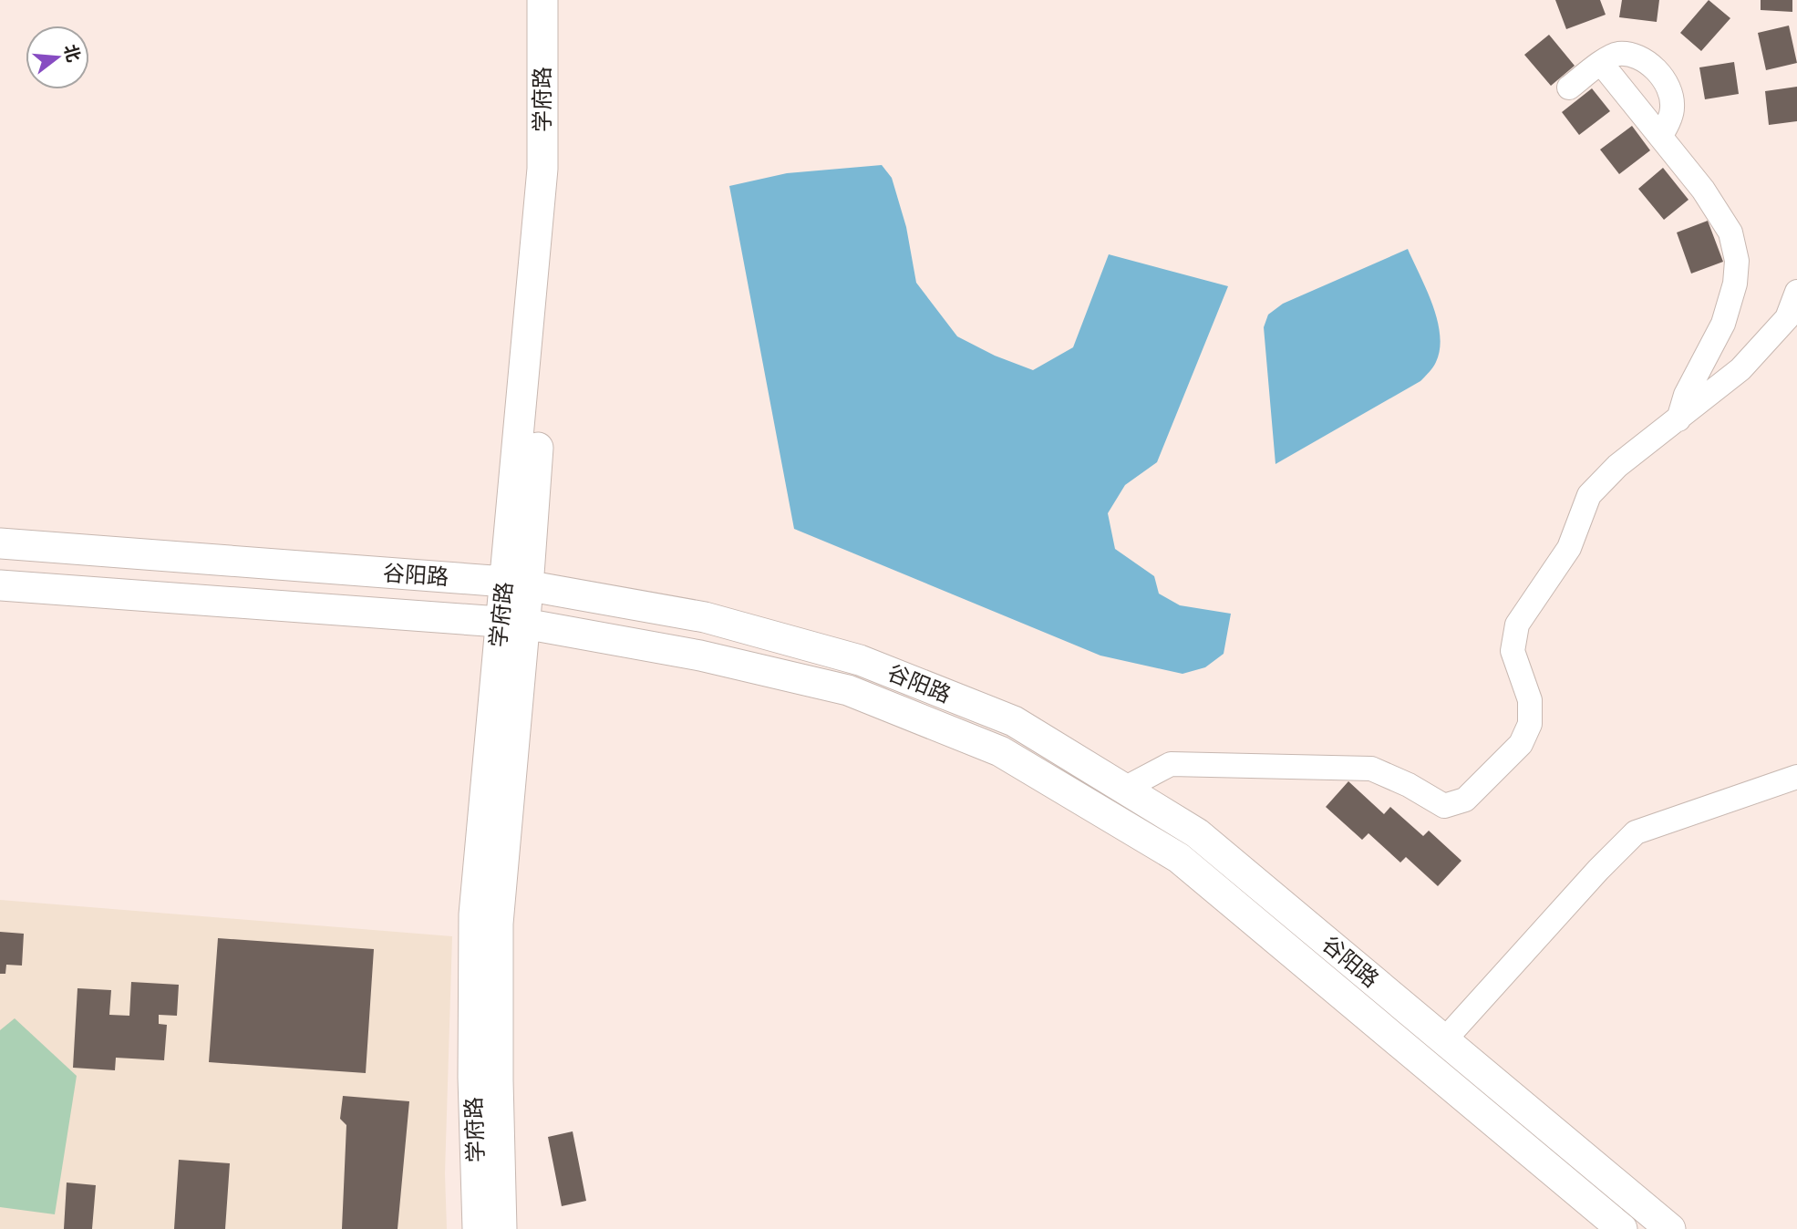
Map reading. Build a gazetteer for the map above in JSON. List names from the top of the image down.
{
  "streets": {
    "main road": ["学府路", "谷阳路"]
  },
  "crossings": [
    ["学府路", "谷阳路"]
  ],
  "north": "right"
}
